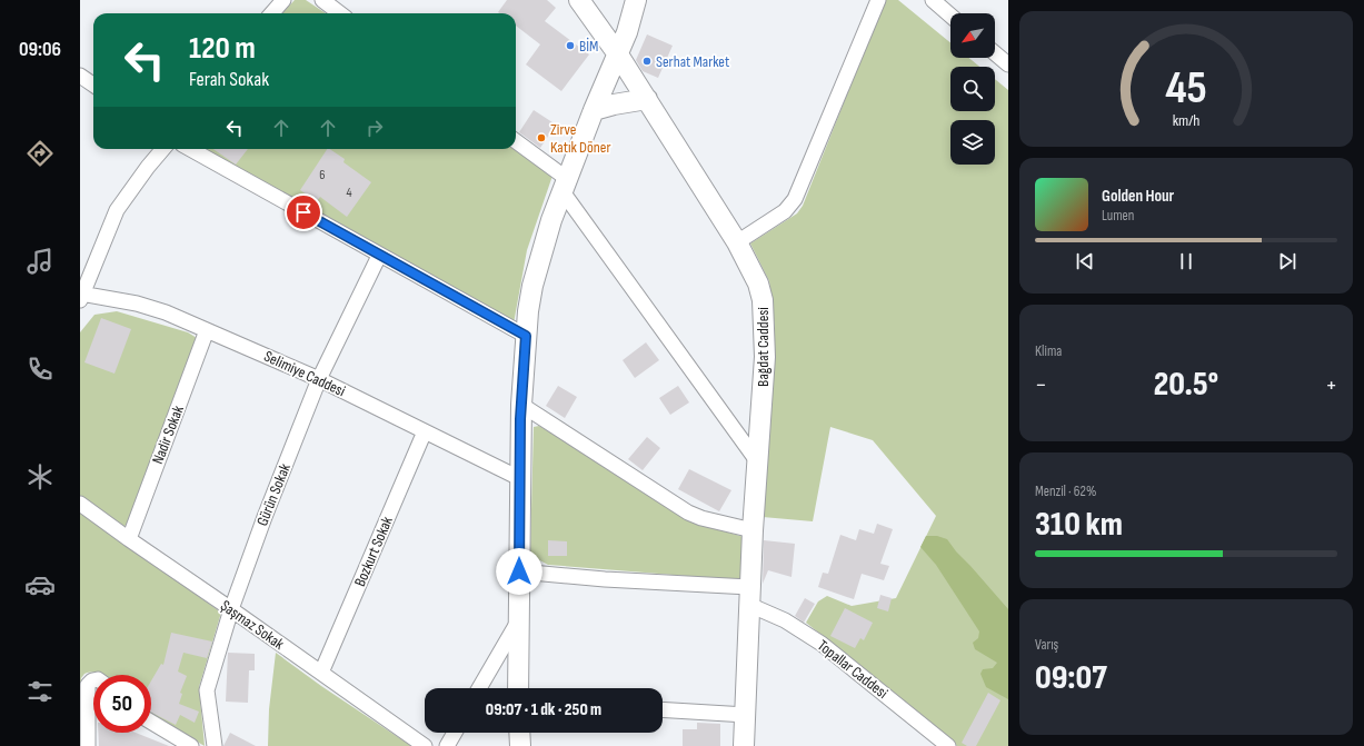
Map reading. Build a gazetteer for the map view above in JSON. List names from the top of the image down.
{
  "streets": {
    "main road": ["Bağdat Caddesi"],
    "street": [
      "Selimiye Caddesi",
      "Nadir Sokak",
      "Gürün Sokak",
      "Bozkurt Sokak",
      "Şaşmaz Sokak",
      "Topallar Caddesi"
    ]
  },
  "crossings": [
    ["Bağdat Caddesi", "Topallar Caddesi"],
    ["Selimiye Caddesi", "Nadir Sokak"],
    ["Selimiye Caddesi", "Gürün Sokak"],
    ["Selimiye Caddesi", "Bozkurt Sokak"],
    ["Nadir Sokak", "Şaşmaz Sokak"],
    ["Gürün Sokak", "Şaşmaz Sokak"],
    ["Bozkurt Sokak", "Şaşmaz Sokak"]
  ],
  "places": ["BİM", "Serhat Market", "Zirve Katık Döner"],
  "house_numbers": ["6", "4"],
  "north": "bottom left",
  "page": {
    "tabs": "09:06",
    "turn": ["120 m", "Ferah Sokak"],
    "song": ["Golden Hour", "Lumen"],
    "tile": [
      "Klima",
      ["Menzil · 62%", "310 km"],
      ["Varış", "09:07"]
    ],
    "heat": ["−", "20.5°", "+"],
    "limit": "50",
    "trip": "09:07 · 1 dk · 250 m",
    "gauge": ["45", "km/h"]
  }
}
